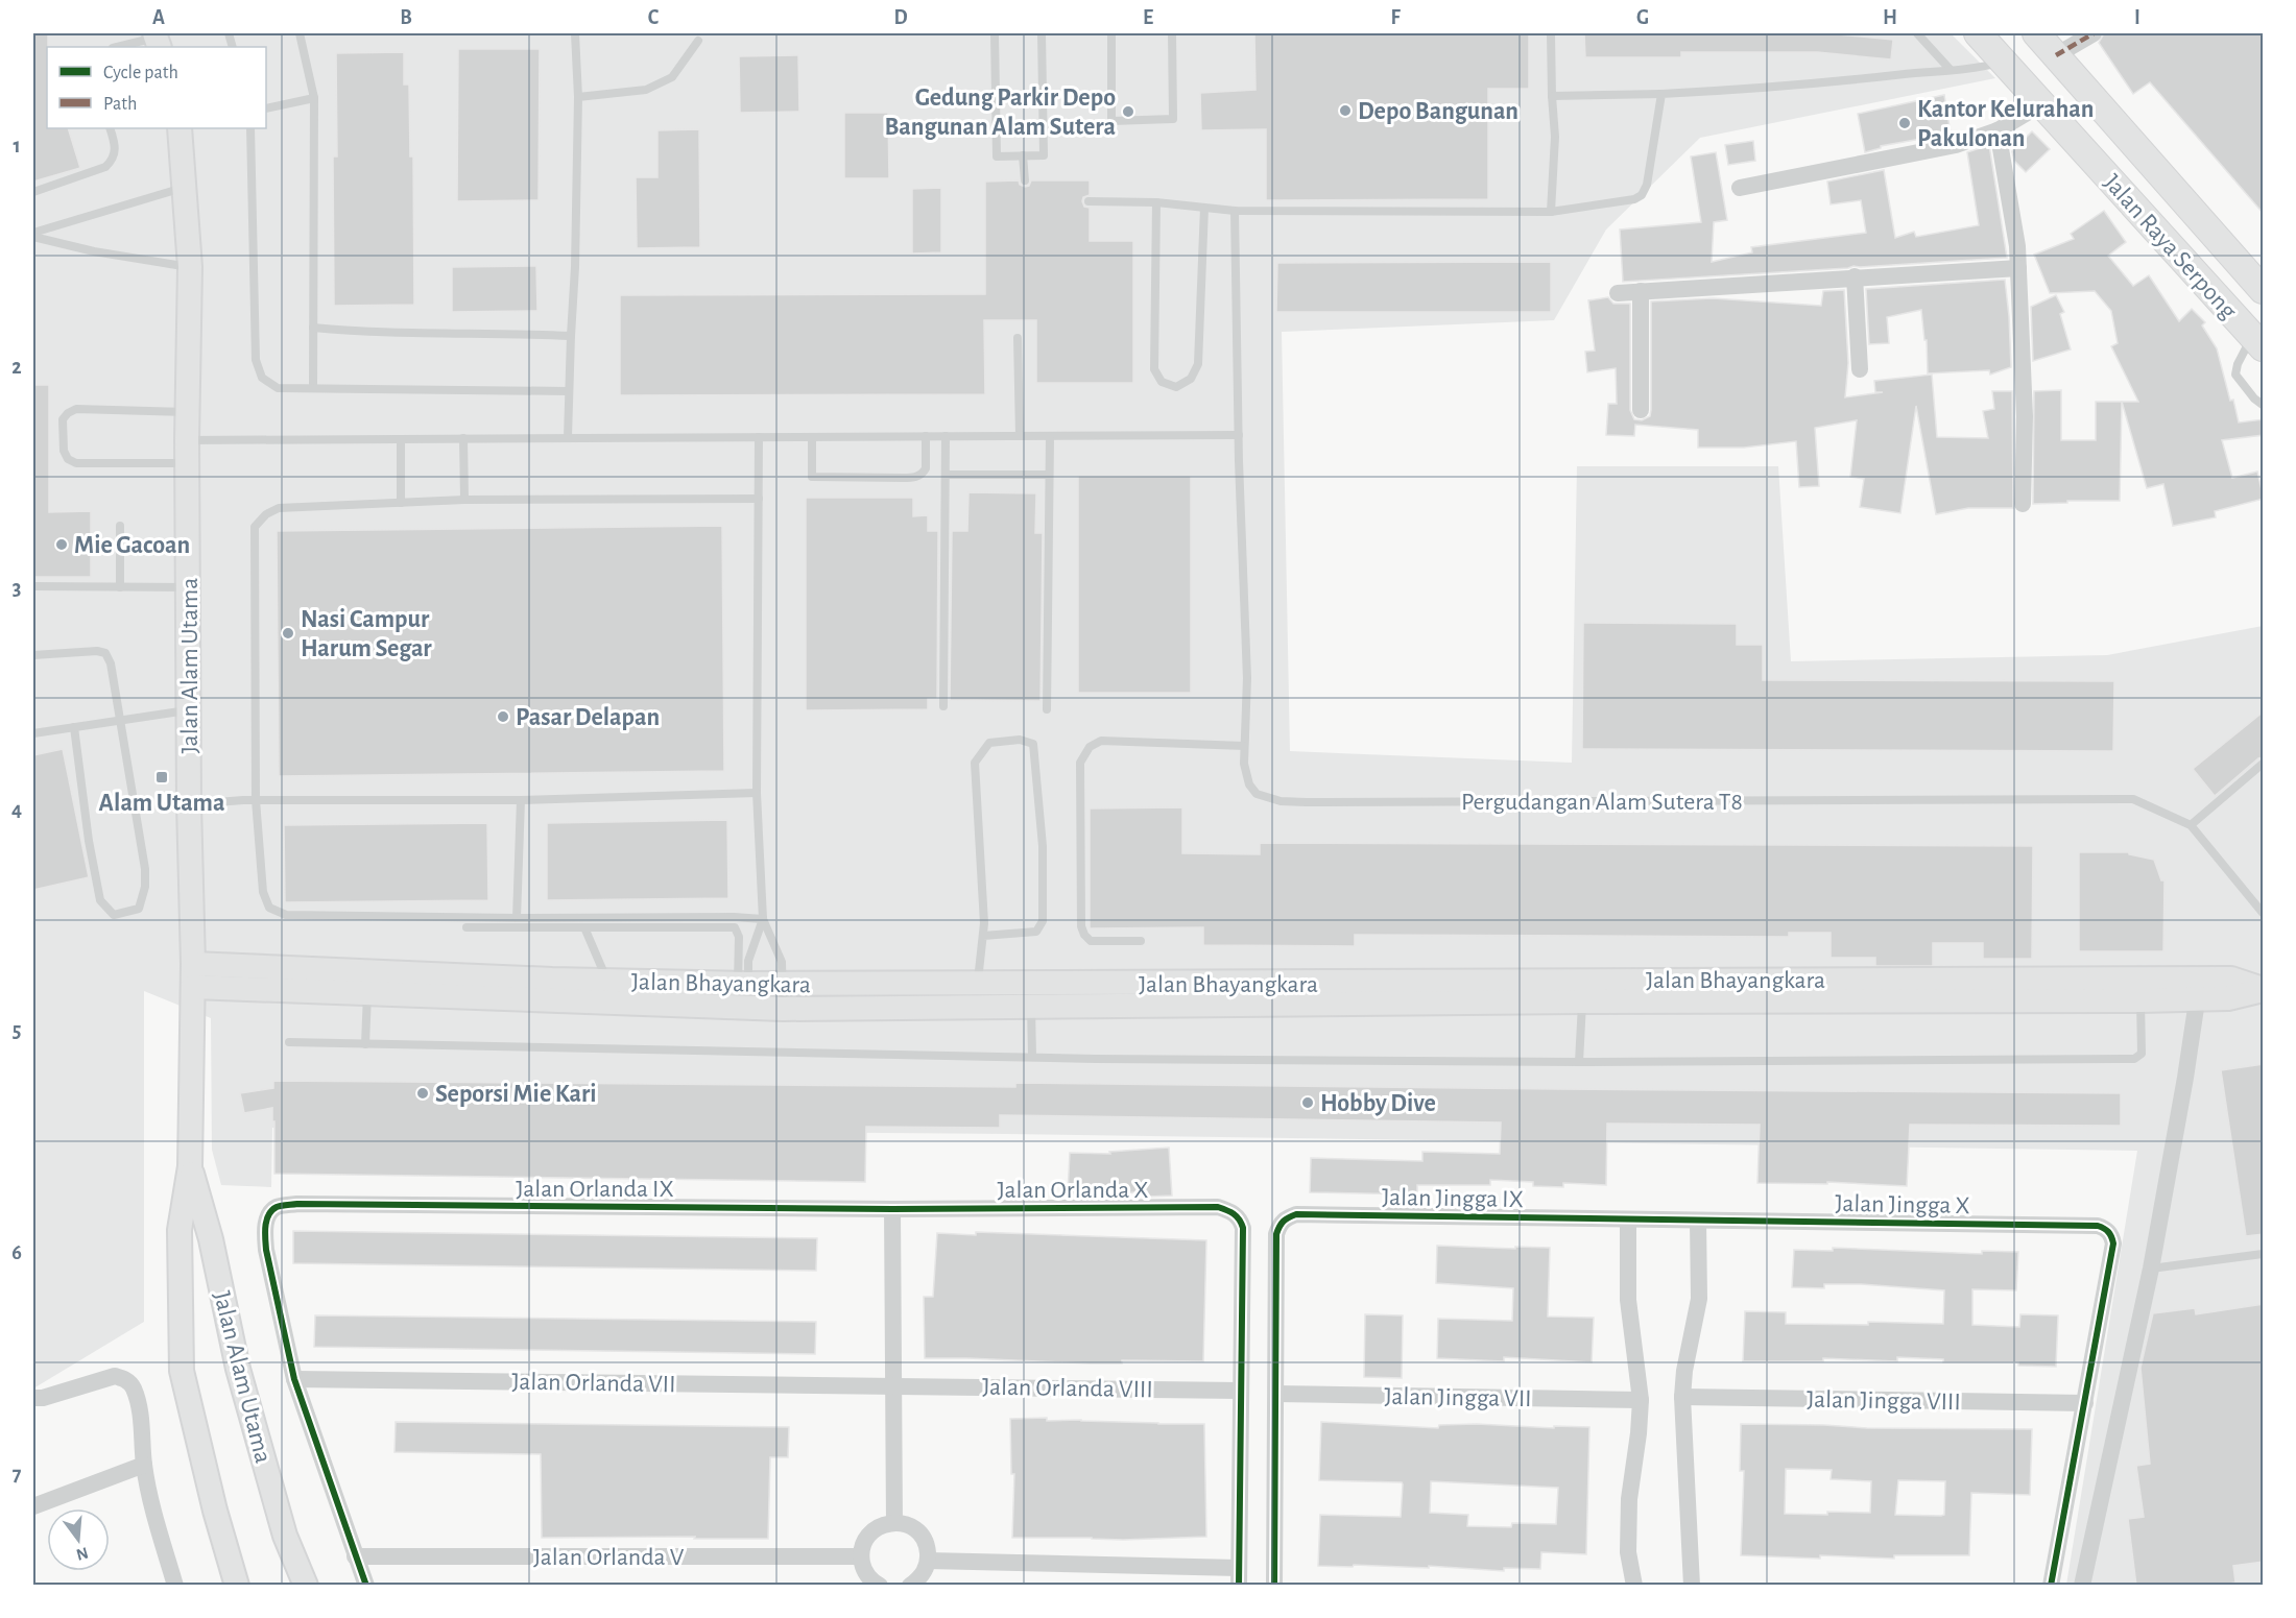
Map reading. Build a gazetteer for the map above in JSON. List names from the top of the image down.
{
  "streets": {
    "main road": ["Jalan Raya Serpong", "Jalan Alam Utama", "Jalan Bhayangkara"],
    "street": [
      "Jalan Orlanda IX",
      "Jalan Orlanda X",
      "Jalan Jingga IX",
      "Jalan Jingga X",
      "Jalan Orlanda VII",
      "Jalan Orlanda VIII",
      "Jalan Jingga VII",
      "Jalan Jingga VIII",
      "Jalan Orlanda V"
    ],
    "lane": ["Pergudangan Alam Sutera T8"]
  },
  "crossings": [
    ["Jalan Alam Utama", "Jalan Bhayangkara"],
    ["Jalan Orlanda IX", "Jalan Orlanda X"],
    ["Jalan Orlanda IX", "Jalan Orlanda VII"],
    ["Jalan Orlanda X", "Jalan Orlanda VIII"],
    ["Jalan Jingga IX", "Jalan Jingga X"],
    ["Jalan Jingga IX", "Jalan Jingga VII"],
    ["Jalan Jingga X", "Jalan Jingga VIII"],
    ["Jalan Orlanda VII", "Jalan Orlanda VIII"]
  ],
  "places": {
    "other": [
      "Depo Bangunan",
      "Gedung Parkir Depo Bangunan Alam Sutera",
      "Kantor Kelurahan Pakulonan",
      "Mie Gacoan",
      "Nasi Campur Harum Segar",
      "Pasar Delapan",
      "Seporsi Mie Kari",
      "Hobby Dive"
    ],
    "transit": ["Alam Utama"]
  },
  "legend": ["Cycle path", "Path"],
  "north": "bottom",
  "grid": {
    "columns": [
      "A",
      "B",
      "C",
      "D",
      "E",
      "F",
      "G",
      "H",
      "I"
    ],
    "rows": [
      "1",
      "2",
      "3",
      "4",
      "5",
      "6",
      "7"
    ]
  }
}
